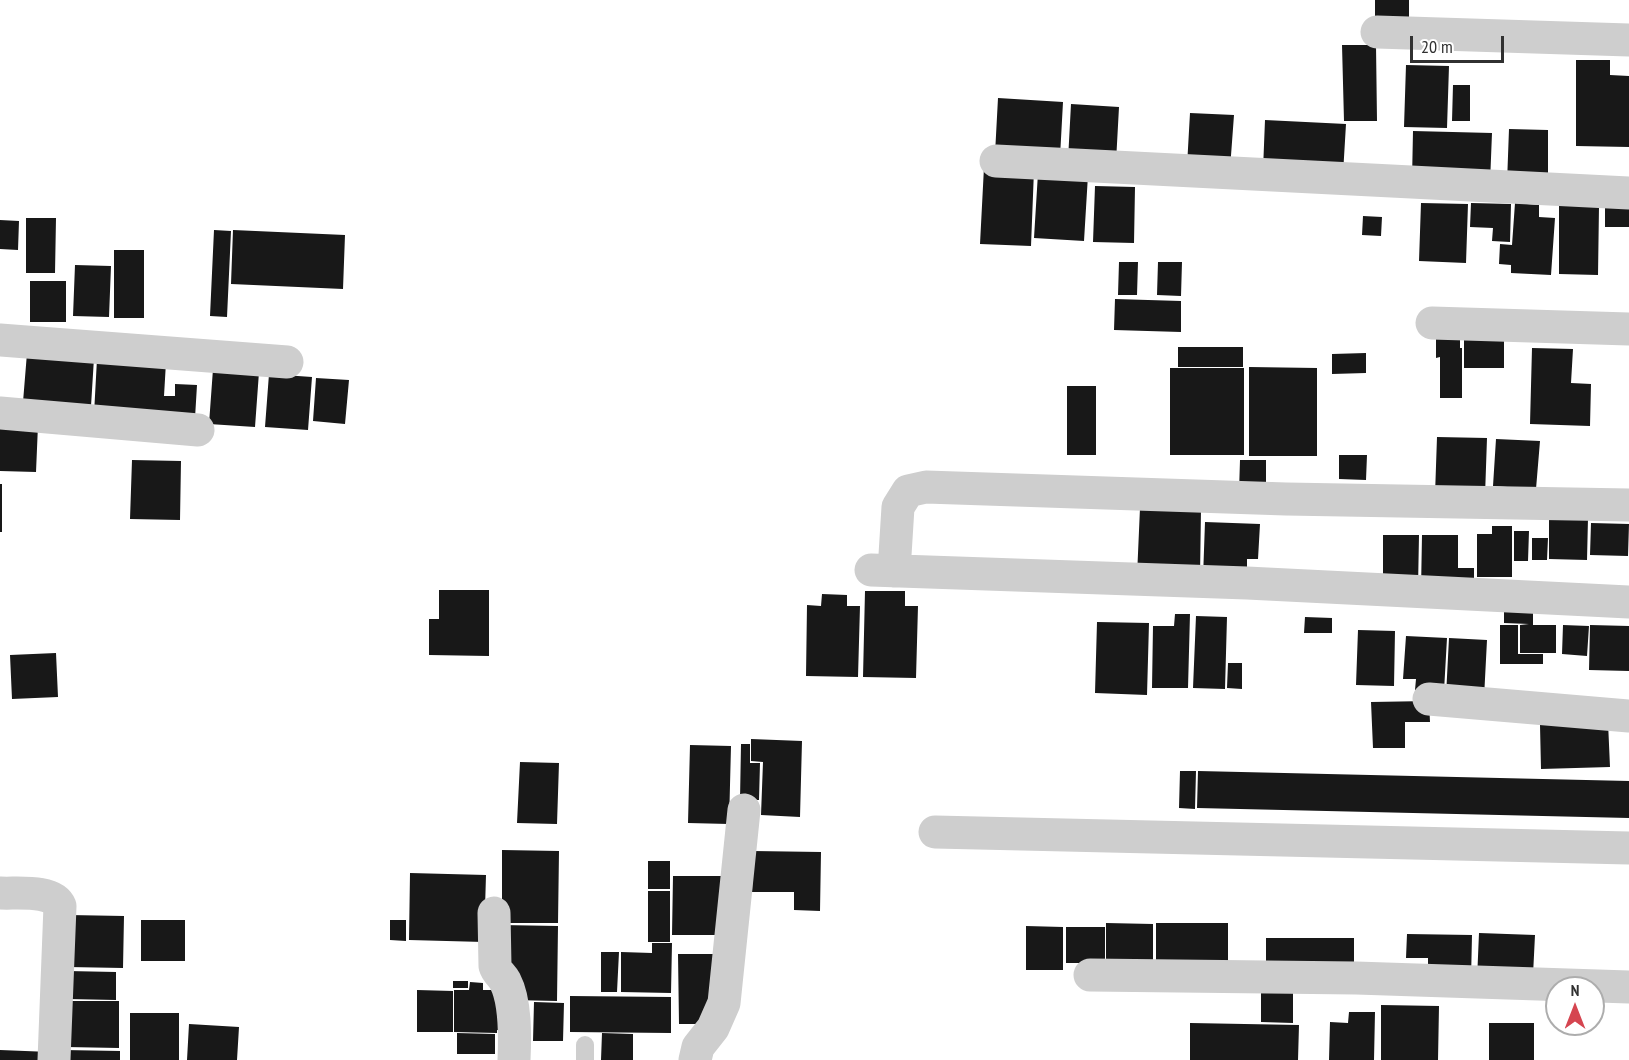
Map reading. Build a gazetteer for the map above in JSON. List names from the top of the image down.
{
  "scale_bar": "20 m",
  "north": "top"
}
